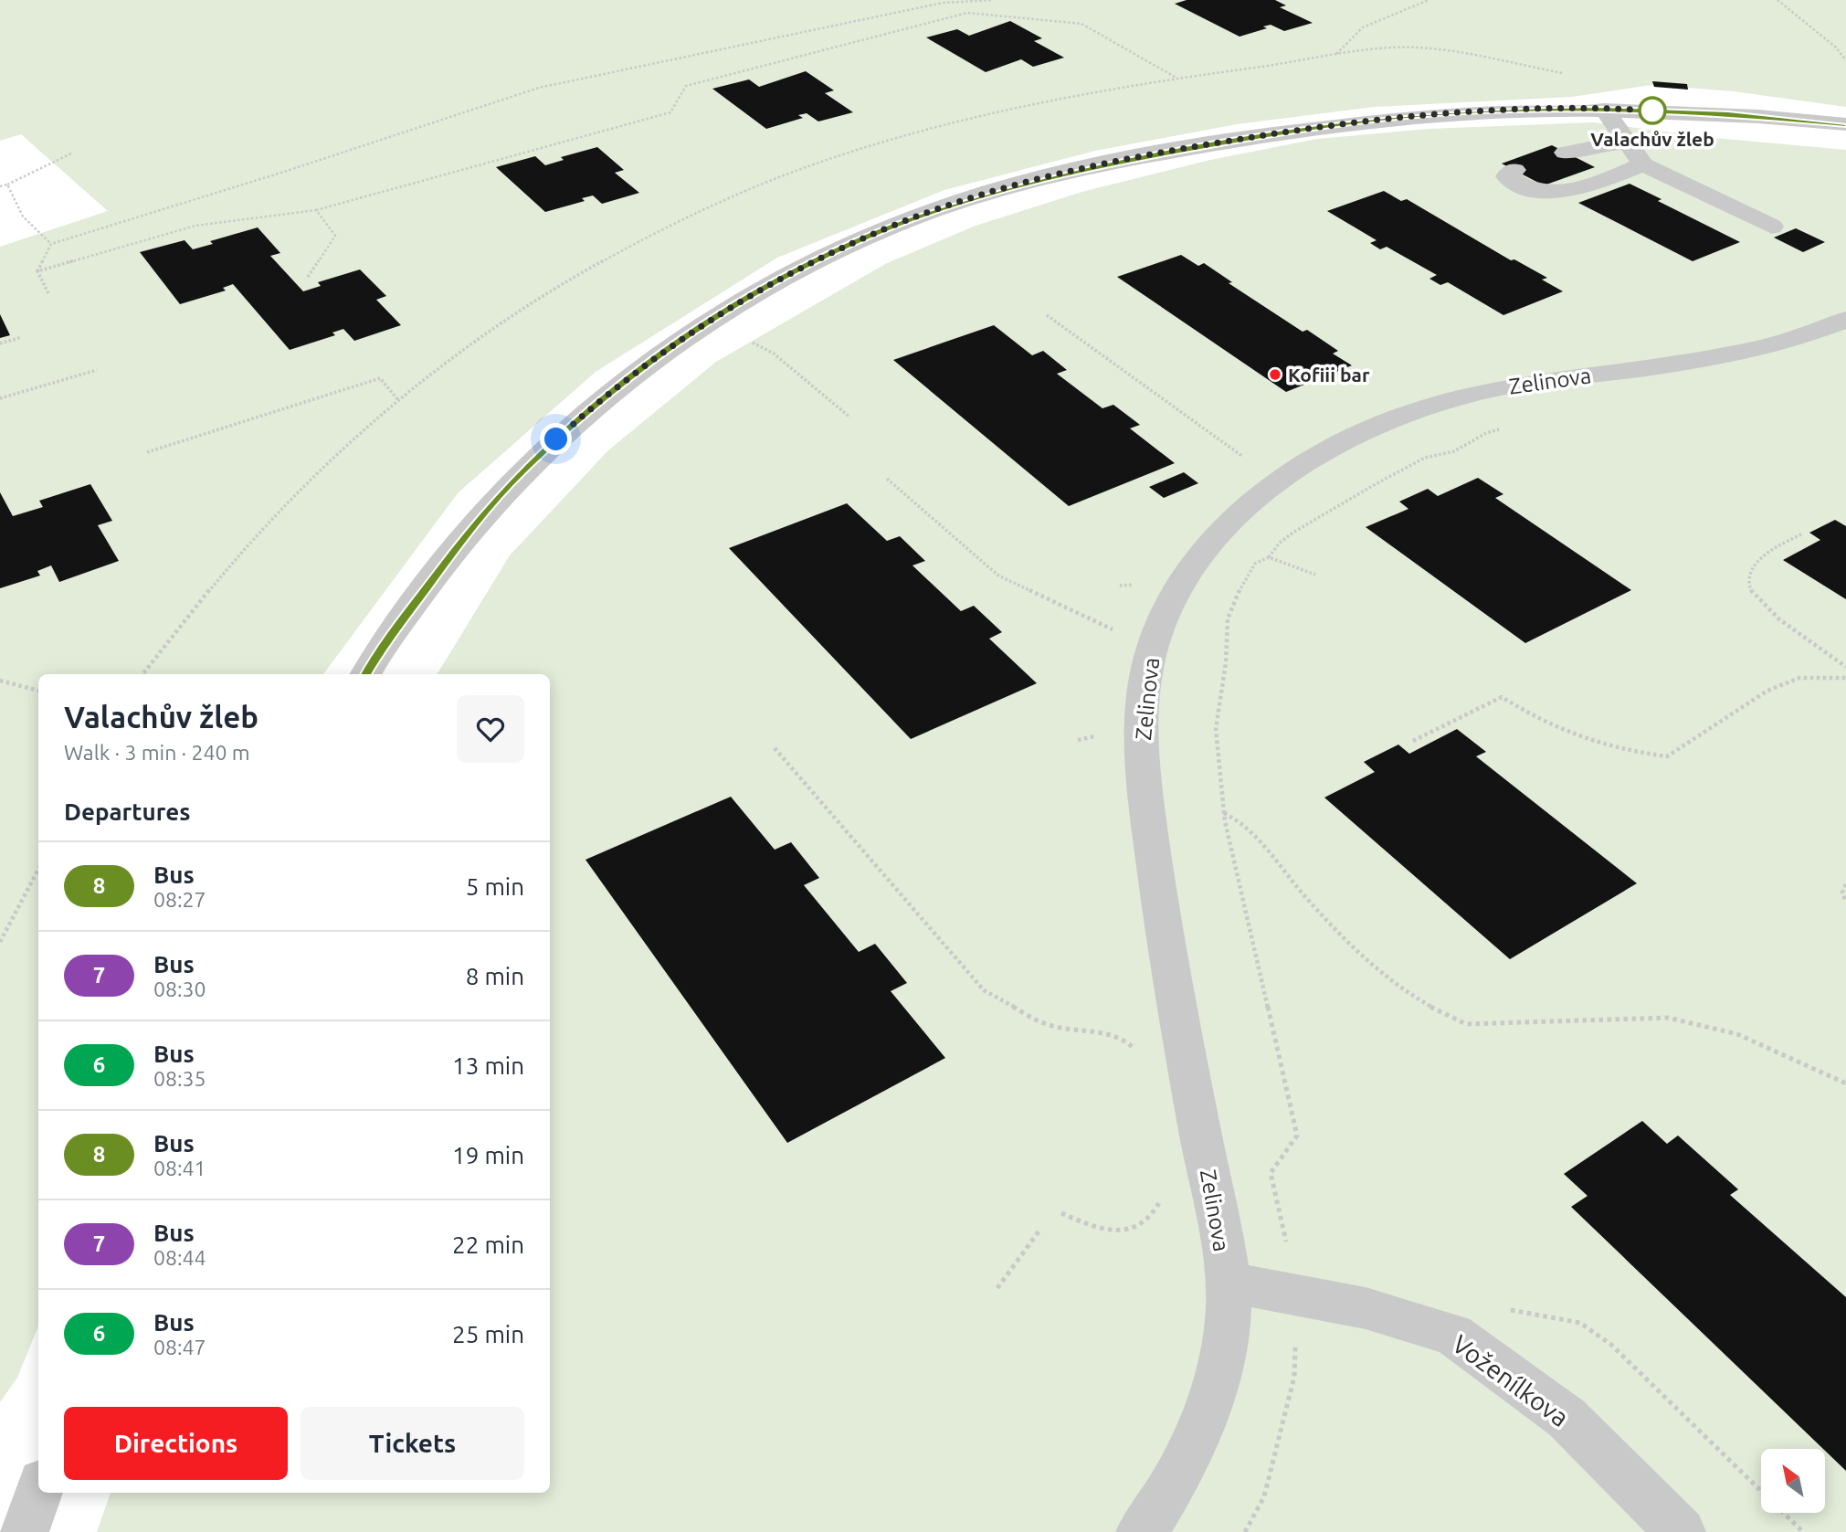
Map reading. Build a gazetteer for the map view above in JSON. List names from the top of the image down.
{
  "streets": {
    "street": ["Zelinova", "Voženílkova"]
  },
  "crossings": [
    ["Zelinova", "Voženílkova"]
  ],
  "places": ["Valachův žleb", "Kofiii bar"],
  "lines": ["bus line 8"],
  "north": "top left",
  "page": {
    "heading": [
      ["Valachův žleb", "Walk · 3 min · 240 m"],
      "Departures"
    ],
    "list": [
      {
        "mark": "8",
        "name": "Bus",
        "note": "08:27",
        "value": "5 min"
      },
      {
        "mark": "7",
        "name": "Bus",
        "note": "08:30",
        "value": "8 min"
      },
      {
        "mark": "6",
        "name": "Bus",
        "note": "08:35",
        "value": "13 min"
      },
      {
        "mark": "8",
        "name": "Bus",
        "note": "08:41",
        "value": "19 min"
      },
      {
        "mark": "7",
        "name": "Bus",
        "note": "08:44",
        "value": "22 min"
      },
      {
        "mark": "6",
        "name": "Bus",
        "note": "08:47",
        "value": "25 min"
      }
    ],
    "buttons": ["Directions", "Tickets"]
  }
}
